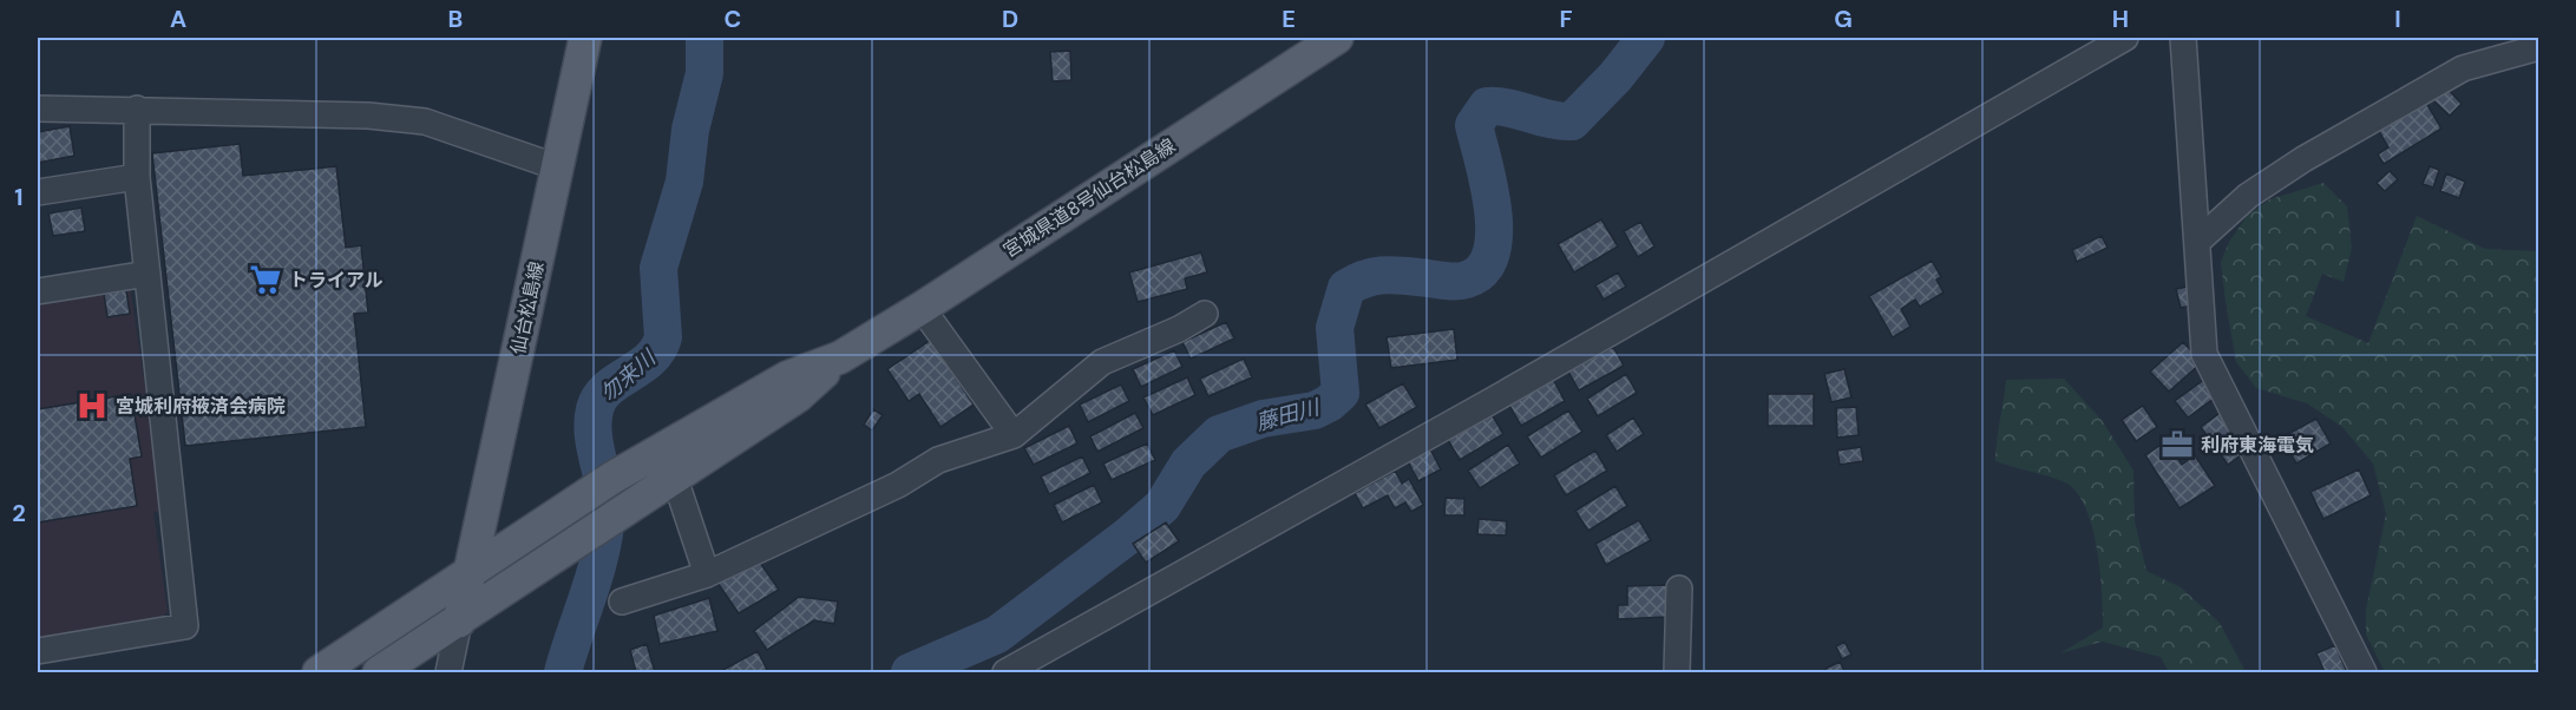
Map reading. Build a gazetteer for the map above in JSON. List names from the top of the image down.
{
  "streets": {
    "main road": ["宮城県道8号仙台松島線", "仙台松島線"]
  },
  "crossings": [
    ["宮城県道8号仙台松島線", "仙台松島線"]
  ],
  "water": ["勿来川", "藤田川"],
  "places": {
    "supermarket": ["トライアル"],
    "hospital": ["宮城利府掖済会病院"],
    "office": ["利府東海電気"]
  },
  "grid": {
    "columns": [
      "A",
      "B",
      "C",
      "D",
      "E",
      "F",
      "G",
      "H",
      "I"
    ],
    "rows": ["1", "2"]
  }
}
